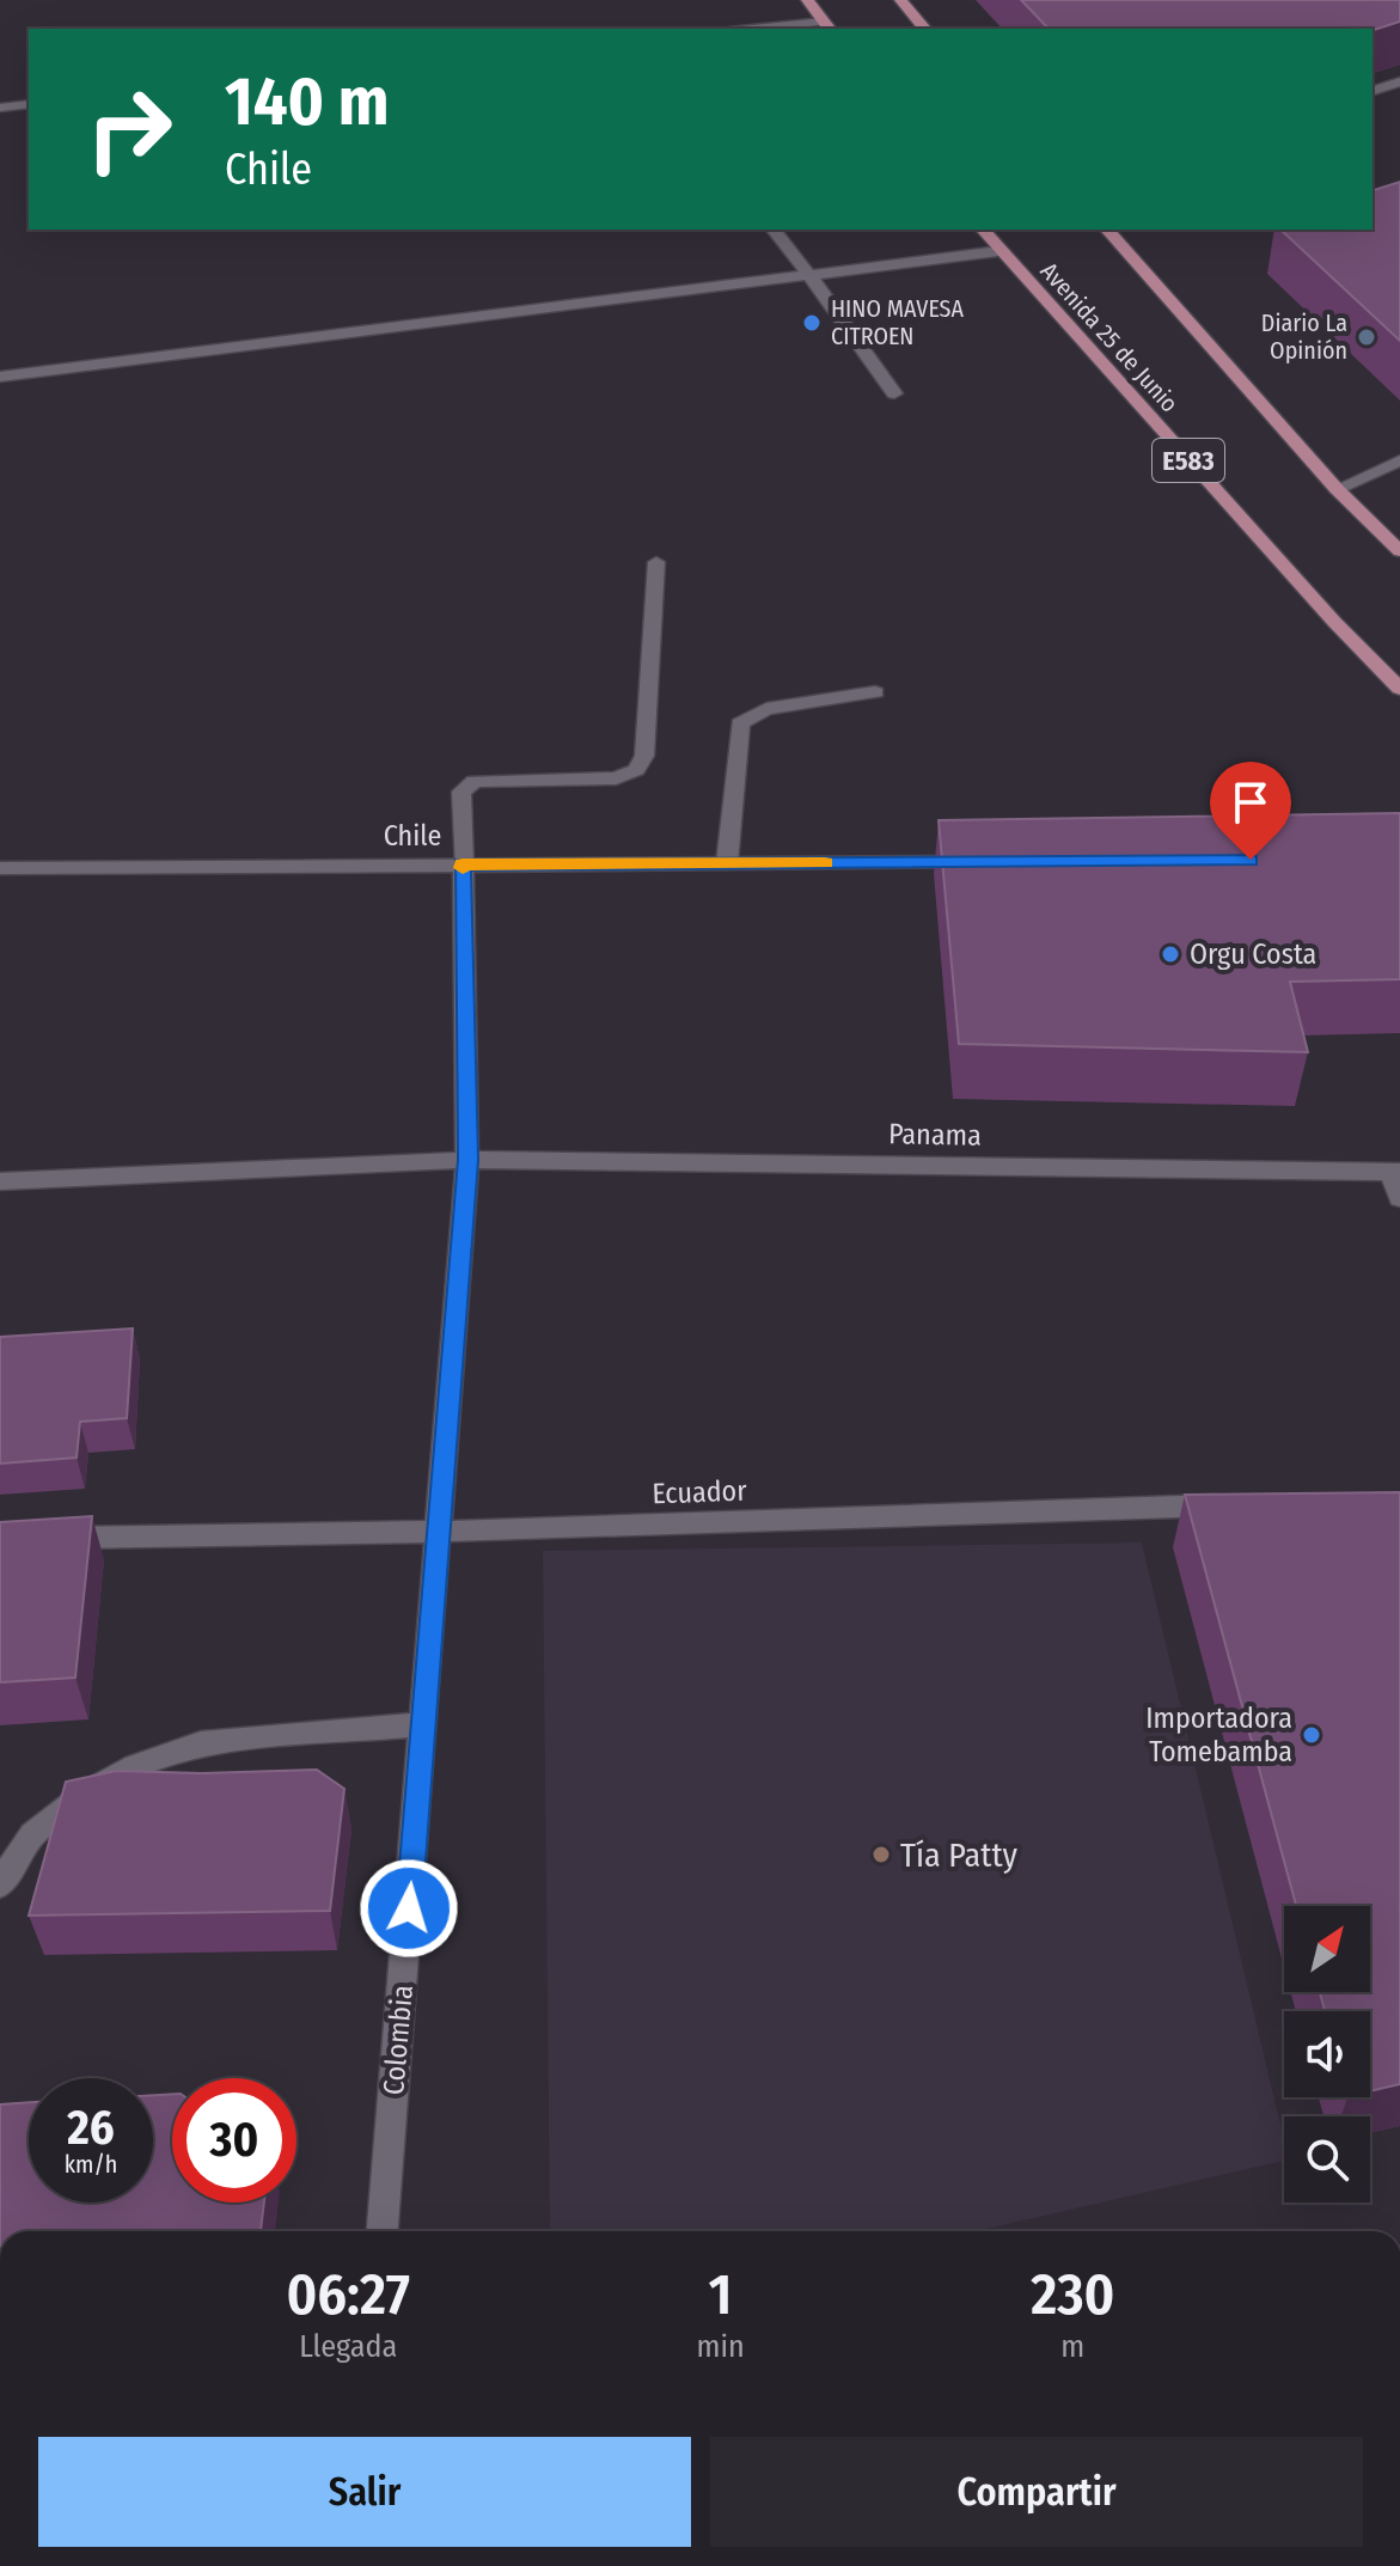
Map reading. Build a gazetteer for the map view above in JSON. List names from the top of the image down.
{
  "streets": {
    "main road": ["Avenida 25 de Junio", "E583"],
    "street": [
      "Chile",
      "Panama",
      "Ecuador",
      "Colombia"
    ]
  },
  "crossings": [
    ["Chile", "Colombia"],
    ["Panama", "Colombia"],
    ["Ecuador", "Colombia"]
  ],
  "places": [
    "HINO MAVESA CITROEN",
    "Diario La Opinión",
    "Orgu Costa",
    "Importadora Tomebamba",
    "Tía Patty"
  ],
  "north": "top right",
  "page": {
    "turn": ["140 m", "Chile"],
    "speed": "26 km/h",
    "limit": "30",
    "eta": [
      "06:27",
      "Llegada",
      "1",
      "min",
      "230",
      "m"
    ],
    "buttons": ["Salir", "Compartir"]
  }
}
